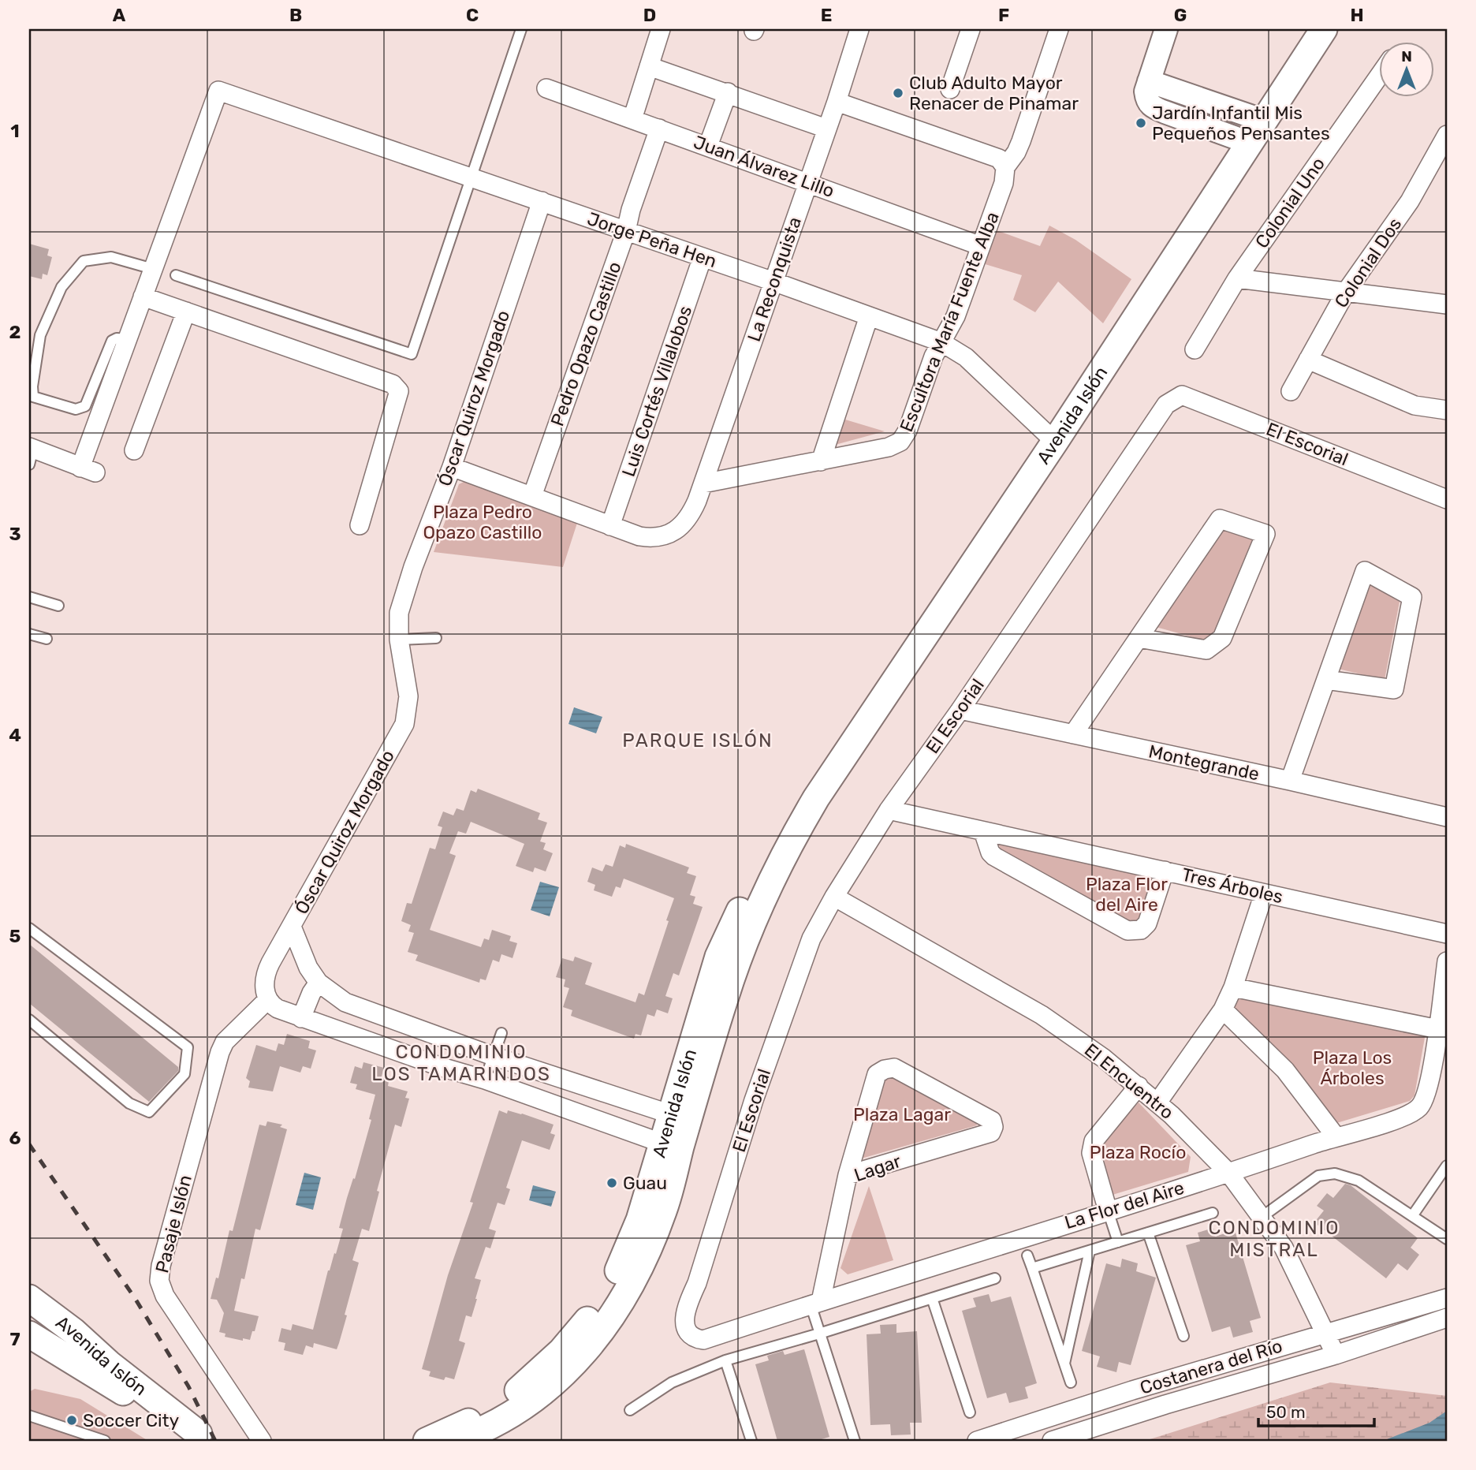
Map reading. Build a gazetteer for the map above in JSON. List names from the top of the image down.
{
  "streets": {
    "main road": ["Avenida Islón"],
    "street": [
      "Juan Álvarez Lillo",
      "Colonial Uno",
      "Jorge Peña Hen",
      "Colonial Dos",
      "La Reconquista",
      "Escultora María Fuente Alba",
      "Pedro Opazo Castillo",
      "Luis Cortés Villalobos",
      "Óscar Quiroz Morgado",
      "El Escorial",
      "Montegrande",
      "Tres Árboles",
      "El Encuentro",
      "Lagar",
      "La Flor del Aire",
      "Pasaje Islón",
      "Costanera del Río"
    ]
  },
  "crossings": [
    ["Juan Álvarez Lillo", "La Reconquista"],
    ["Juan Álvarez Lillo", "Escultora María Fuente Alba"],
    ["Juan Álvarez Lillo", "Pedro Opazo Castillo"],
    ["Jorge Peña Hen", "La Reconquista"],
    ["Jorge Peña Hen", "Escultora María Fuente Alba"],
    ["Jorge Peña Hen", "Pedro Opazo Castillo"],
    ["Jorge Peña Hen", "Luis Cortés Villalobos"],
    ["Jorge Peña Hen", "Óscar Quiroz Morgado"],
    ["Jorge Peña Hen", "Avenida Islón"],
    ["La Reconquista", "Escultora María Fuente Alba"],
    ["La Reconquista", "Luis Cortés Villalobos"],
    ["Óscar Quiroz Morgado", "Avenida Islón"],
    ["Óscar Quiroz Morgado", "Pasaje Islón"],
    ["El Escorial", "Montegrande"],
    ["El Escorial", "Tres Árboles"],
    ["El Escorial", "El Encuentro"],
    ["El Escorial", "La Flor del Aire"],
    ["El Encuentro", "La Flor del Aire"],
    ["El Encuentro", "Costanera del Río"],
    ["Lagar", "La Flor del Aire"]
  ],
  "districts": ["PARQUE ISLÓN", "CONDOMINIO LOS TAMARINDOS", "CONDOMINIO MISTRAL"],
  "parks": [
    "Plaza Pedro Opazo Castillo",
    "Plaza Flor del Aire",
    "Plaza Los Árboles",
    "Plaza Lagar",
    "Plaza Rocío"
  ],
  "places": [
    "Club Adulto Mayor Renacer de Pinamar",
    "Jardín Infantil Mis Pequeños Pensantes",
    "Guau",
    "Soccer City"
  ],
  "scale_bar": "50 m",
  "north": "top",
  "grid": {
    "columns": [
      "A",
      "B",
      "C",
      "D",
      "E",
      "F",
      "G",
      "H"
    ],
    "rows": [
      "1",
      "2",
      "3",
      "4",
      "5",
      "6",
      "7"
    ]
  }
}
